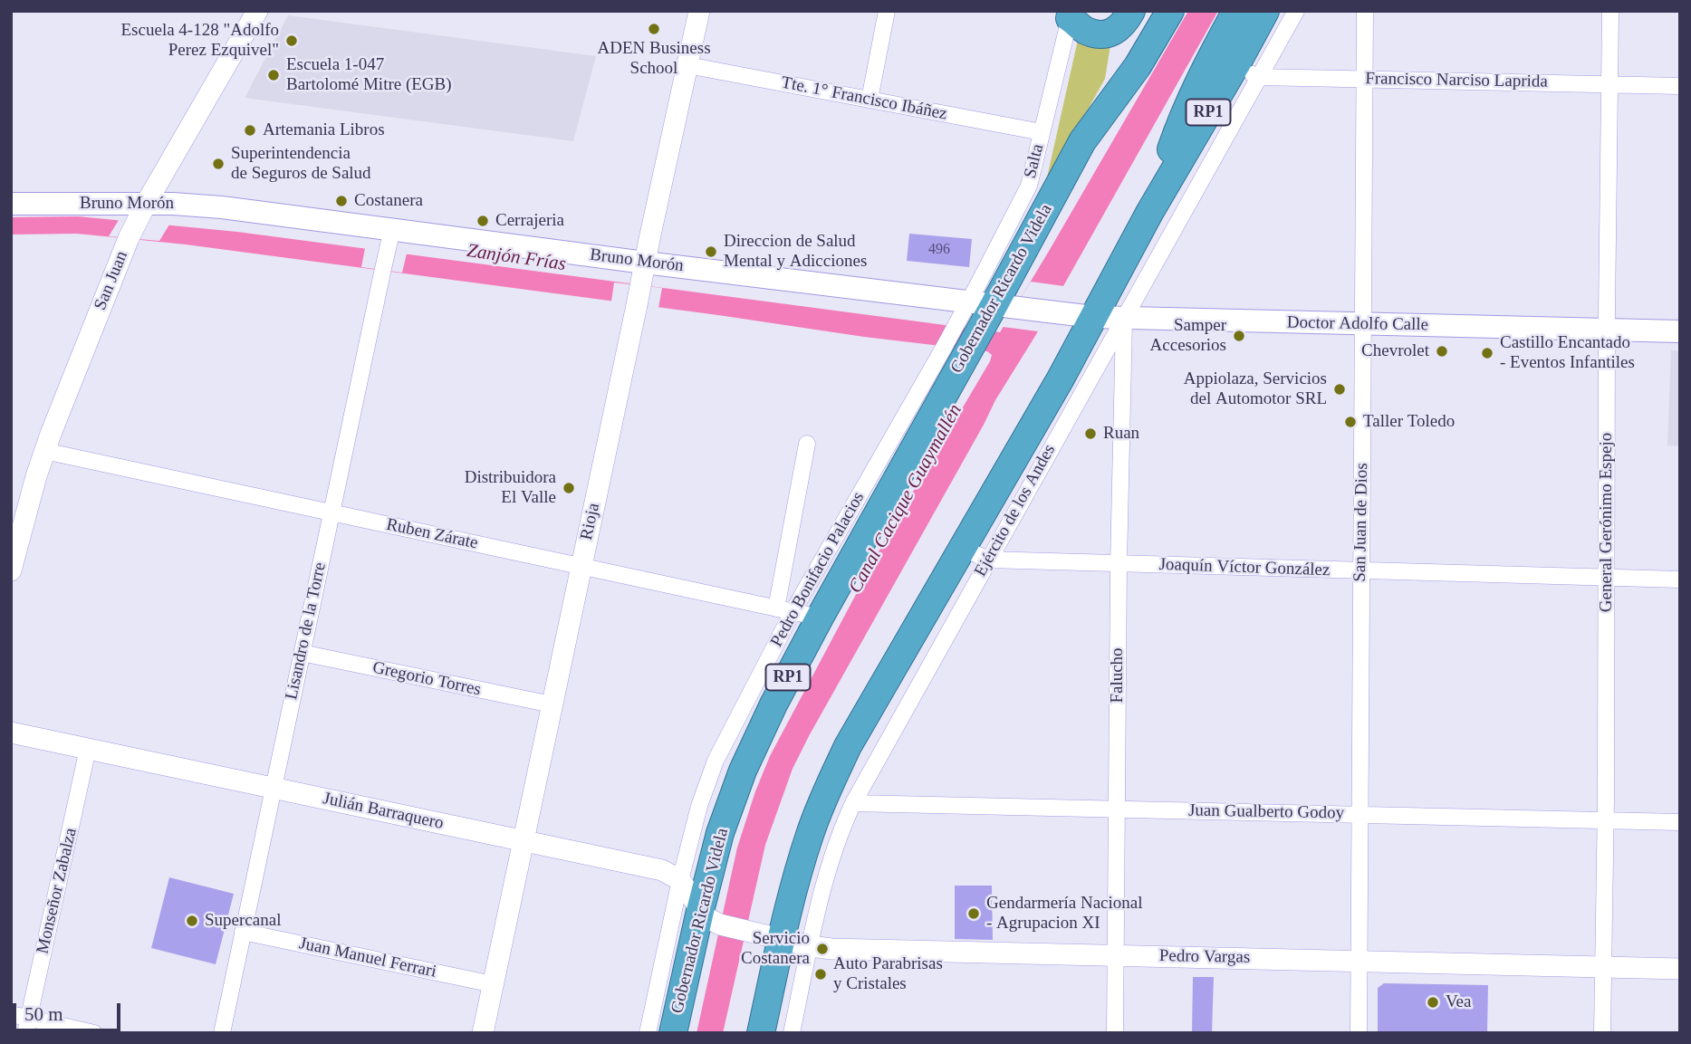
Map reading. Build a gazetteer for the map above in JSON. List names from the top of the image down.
{
  "streets": {
    "highway": ["RP1", "Gobernador Ricardo Videla"],
    "main road": ["Bruno Morón", "Doctor Adolfo Calle"],
    "street": [
      "Francisco Narciso Laprida",
      "Tte. 1° Francisco Ibáñez",
      "Salta",
      "San Juan",
      "Ejército de los Andes",
      "Rioja",
      "San Juan de Dios",
      "General Gerónimo Espejo",
      "Ruben Zárate",
      "Joaquín Víctor González",
      "Pedro Bonifacio Palacios",
      "Lisandro de la Torre",
      "Falucho",
      "Gregorio Torres",
      "Julián Barraquero",
      "Juan Gualberto Godoy",
      "Monseñor Zabalza",
      "Pedro Vargas",
      "Juan Manuel Ferrari"
    ]
  },
  "crossings": [
    ["Francisco Narciso Laprida", "RP1"],
    ["Francisco Narciso Laprida", "Ejército de los Andes"],
    ["Francisco Narciso Laprida", "San Juan de Dios"],
    ["Francisco Narciso Laprida", "General Gerónimo Espejo"],
    ["Tte. 1° Francisco Ibáñez", "Salta"],
    ["Tte. 1° Francisco Ibáñez", "Rioja"],
    ["RP1", "Gobernador Ricardo Videla"],
    ["RP1", "Doctor Adolfo Calle"],
    ["RP1", "Ejército de los Andes"],
    ["RP1", "Joaquín Víctor González"],
    ["RP1", "Pedro Vargas"],
    ["Salta", "Bruno Morón"],
    ["Salta", "Gobernador Ricardo Videla"],
    ["Salta", "Doctor Adolfo Calle"],
    ["Bruno Morón", "San Juan"],
    ["Bruno Morón", "Gobernador Ricardo Videla"],
    ["Bruno Morón", "Doctor Adolfo Calle"],
    ["Bruno Morón", "Rioja"],
    ["Bruno Morón", "Lisandro de la Torre"],
    ["San Juan", "Ruben Zárate"],
    ["Gobernador Ricardo Videla", "Doctor Adolfo Calle"],
    ["Gobernador Ricardo Videla", "Ruben Zárate"],
    ["Gobernador Ricardo Videla", "Pedro Bonifacio Palacios"],
    ["Gobernador Ricardo Videla", "Pedro Vargas"],
    ["Doctor Adolfo Calle", "Ejército de los Andes"],
    ["Doctor Adolfo Calle", "San Juan de Dios"],
    ["Doctor Adolfo Calle", "General Gerónimo Espejo"],
    ["Doctor Adolfo Calle", "Falucho"],
    ["Ejército de los Andes", "Joaquín Víctor González"],
    ["Ejército de los Andes", "Falucho"],
    ["Ejército de los Andes", "Juan Gualberto Godoy"],
    ["Ejército de los Andes", "Pedro Vargas"],
    ["Rioja", "Ruben Zárate"],
    ["Rioja", "Gregorio Torres"],
    ["Rioja", "Julián Barraquero"],
    ["Rioja", "Juan Manuel Ferrari"],
    ["San Juan de Dios", "Joaquín Víctor González"],
    ["San Juan de Dios", "Juan Gualberto Godoy"],
    ["San Juan de Dios", "Pedro Vargas"],
    ["General Gerónimo Espejo", "Joaquín Víctor González"],
    ["General Gerónimo Espejo", "Juan Gualberto Godoy"],
    ["General Gerónimo Espejo", "Pedro Vargas"],
    ["Ruben Zárate", "Pedro Bonifacio Palacios"],
    ["Ruben Zárate", "Lisandro de la Torre"],
    ["Joaquín Víctor González", "Falucho"],
    ["Pedro Bonifacio Palacios", "Julián Barraquero"],
    ["Lisandro de la Torre", "Gregorio Torres"],
    ["Lisandro de la Torre", "Julián Barraquero"],
    ["Lisandro de la Torre", "Juan Manuel Ferrari"],
    ["Falucho", "Juan Gualberto Godoy"],
    ["Falucho", "Pedro Vargas"],
    ["Julián Barraquero", "Monseñor Zabalza"]
  ],
  "water": ["Zanjón Frías", "Canal Cacique Guaymallén"],
  "places": [
    "ADEN Business School",
    "Escuela 4-128 \"Adolfo Perez Ezquivel\"",
    "Escuela 1-047 Bartolomé Mitre (EGB)",
    "Artemania Libros",
    "Superintendencia de Seguros de Salud",
    "Costanera",
    "Cerrajeria",
    "Direccion de Salud Mental y Adicciones",
    "Samper Accesorios",
    "Chevrolet",
    "Castillo Encantado - Eventos Infantiles",
    "Appiolaza, Servicios del Automotor SRL",
    "Taller Toledo",
    "Ruan",
    "Distribuidora El Valle",
    "Gendarmería Nacional - Agrupacion XI",
    "Supercanal",
    "Servicio Costanera",
    "Auto Parabrisas y Cristales",
    "Vea"
  ],
  "house_numbers": ["496"],
  "scale_bar": "50 m"
}
